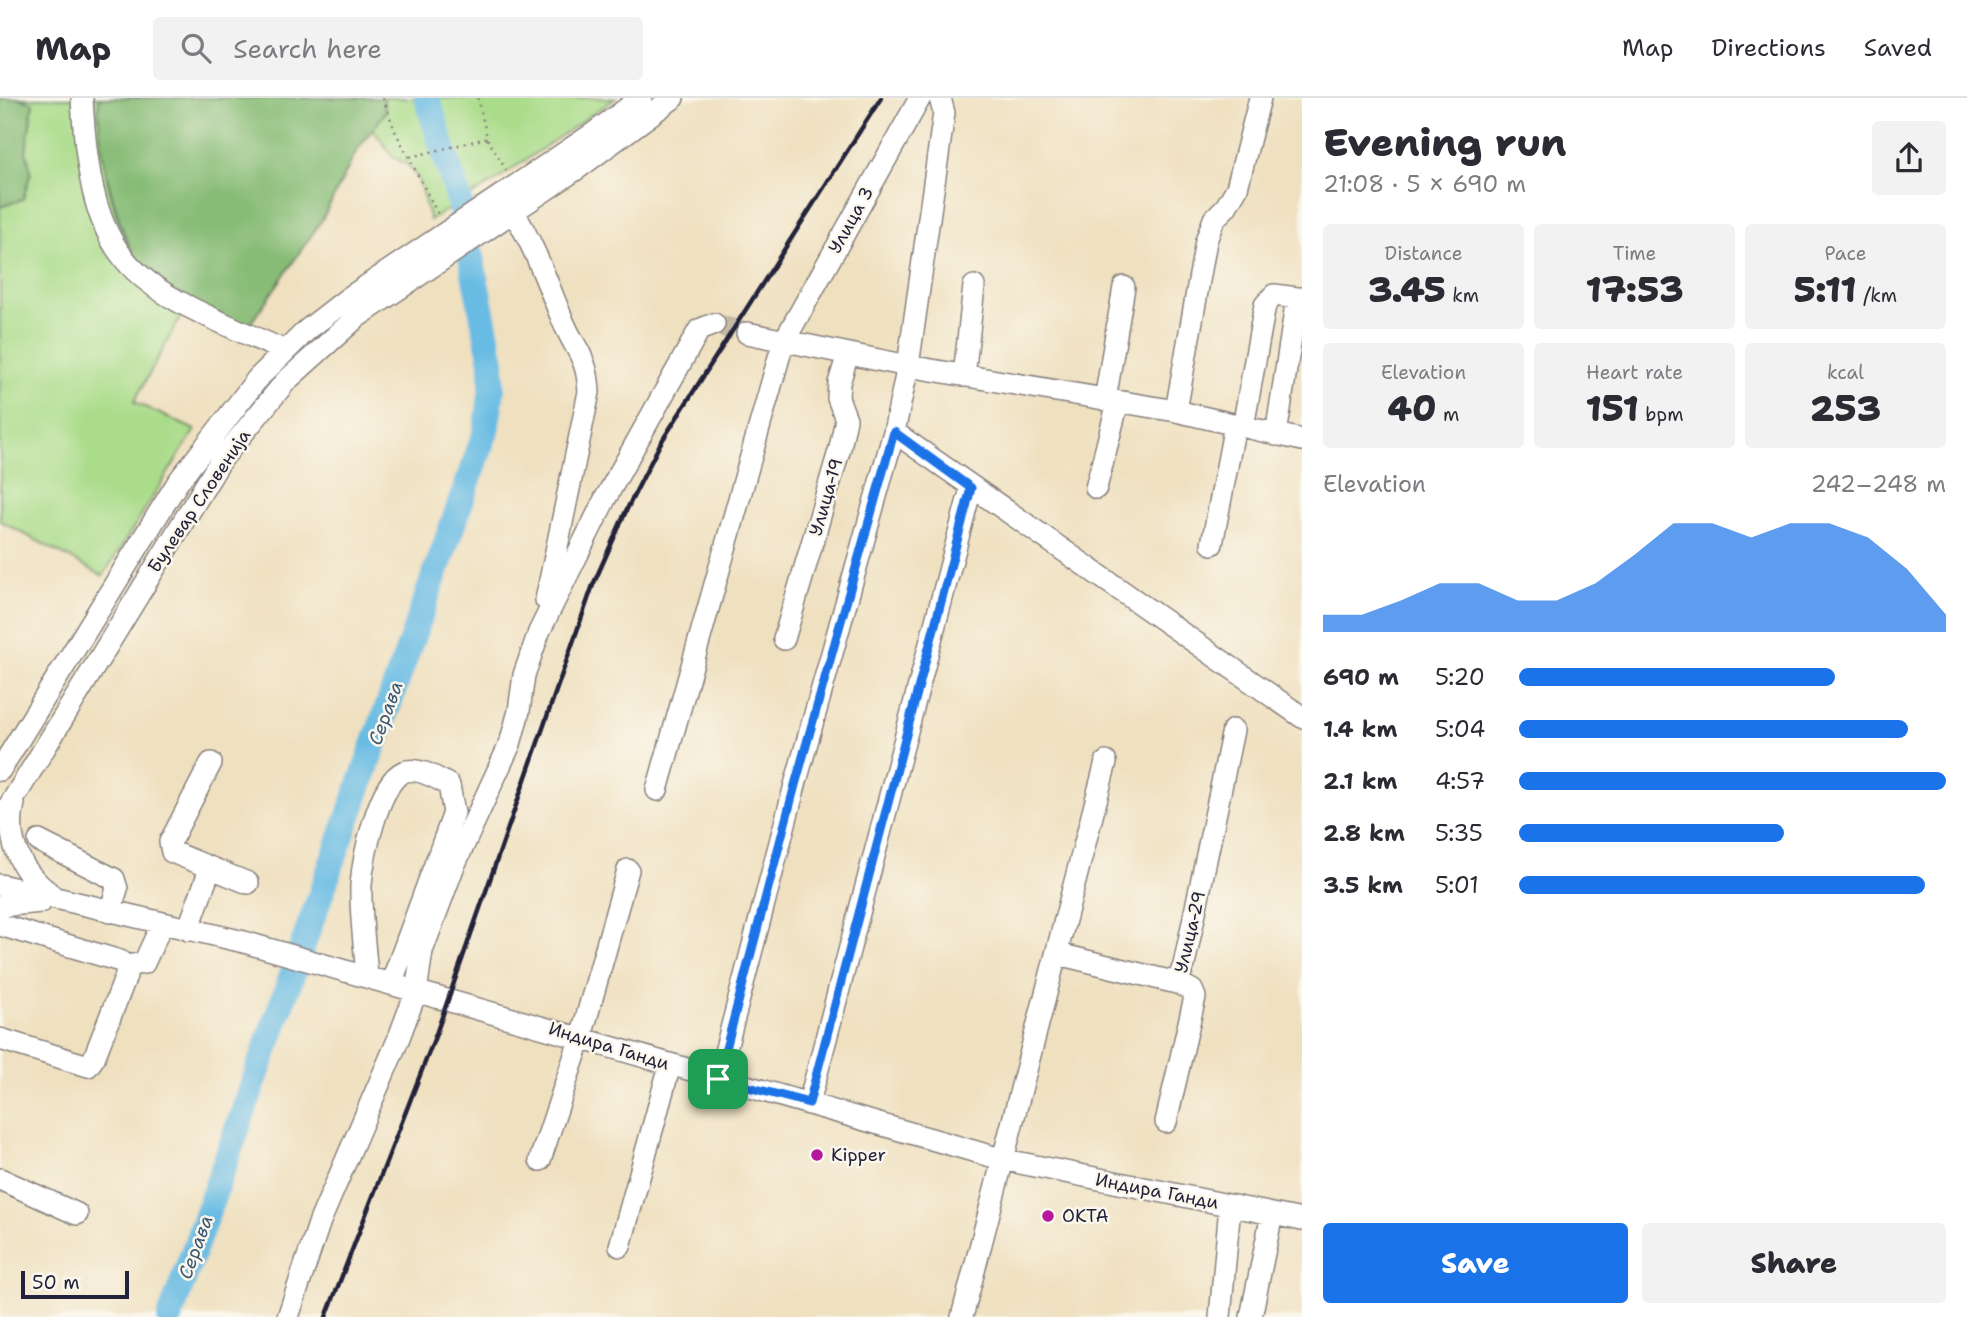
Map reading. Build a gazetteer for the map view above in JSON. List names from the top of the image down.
{
  "streets": {
    "street": [
      "Улица 3",
      "Улица-19",
      "Булевар Словенија",
      "Улица-29",
      "Индира Ганди"
    ]
  },
  "water": ["Серава"],
  "places": ["Kipper", "ОКТА"],
  "scale_bar": "50 m",
  "page": {
    "header": "Map",
    "search": "Search here",
    "nav": ["Map", "Directions", "Saved"],
    "heading": ["Evening run", "21:08 · 5 × 690 m"],
    "stats": [
      ["Distance", "3.45 km"],
      ["Time", "17:53"],
      ["Pace", "5:11 /km"],
      ["Elevation", "40 m"],
      ["Heart rate", "151 bpm"],
      ["kcal", "253"]
    ],
    "chart": ["Elevation", "242–248 m"],
    "list": [
      {
        "name": "690 m",
        "note": "5:20"
      },
      {
        "name": "1.4 km",
        "note": "5:04"
      },
      {
        "name": "2.1 km",
        "note": "4:57"
      },
      {
        "name": "2.8 km",
        "note": "5:35"
      },
      {
        "name": "3.5 km",
        "note": "5:01"
      }
    ],
    "buttons": ["Save", "Share"],
    "scale": "50 m"
  }
}
